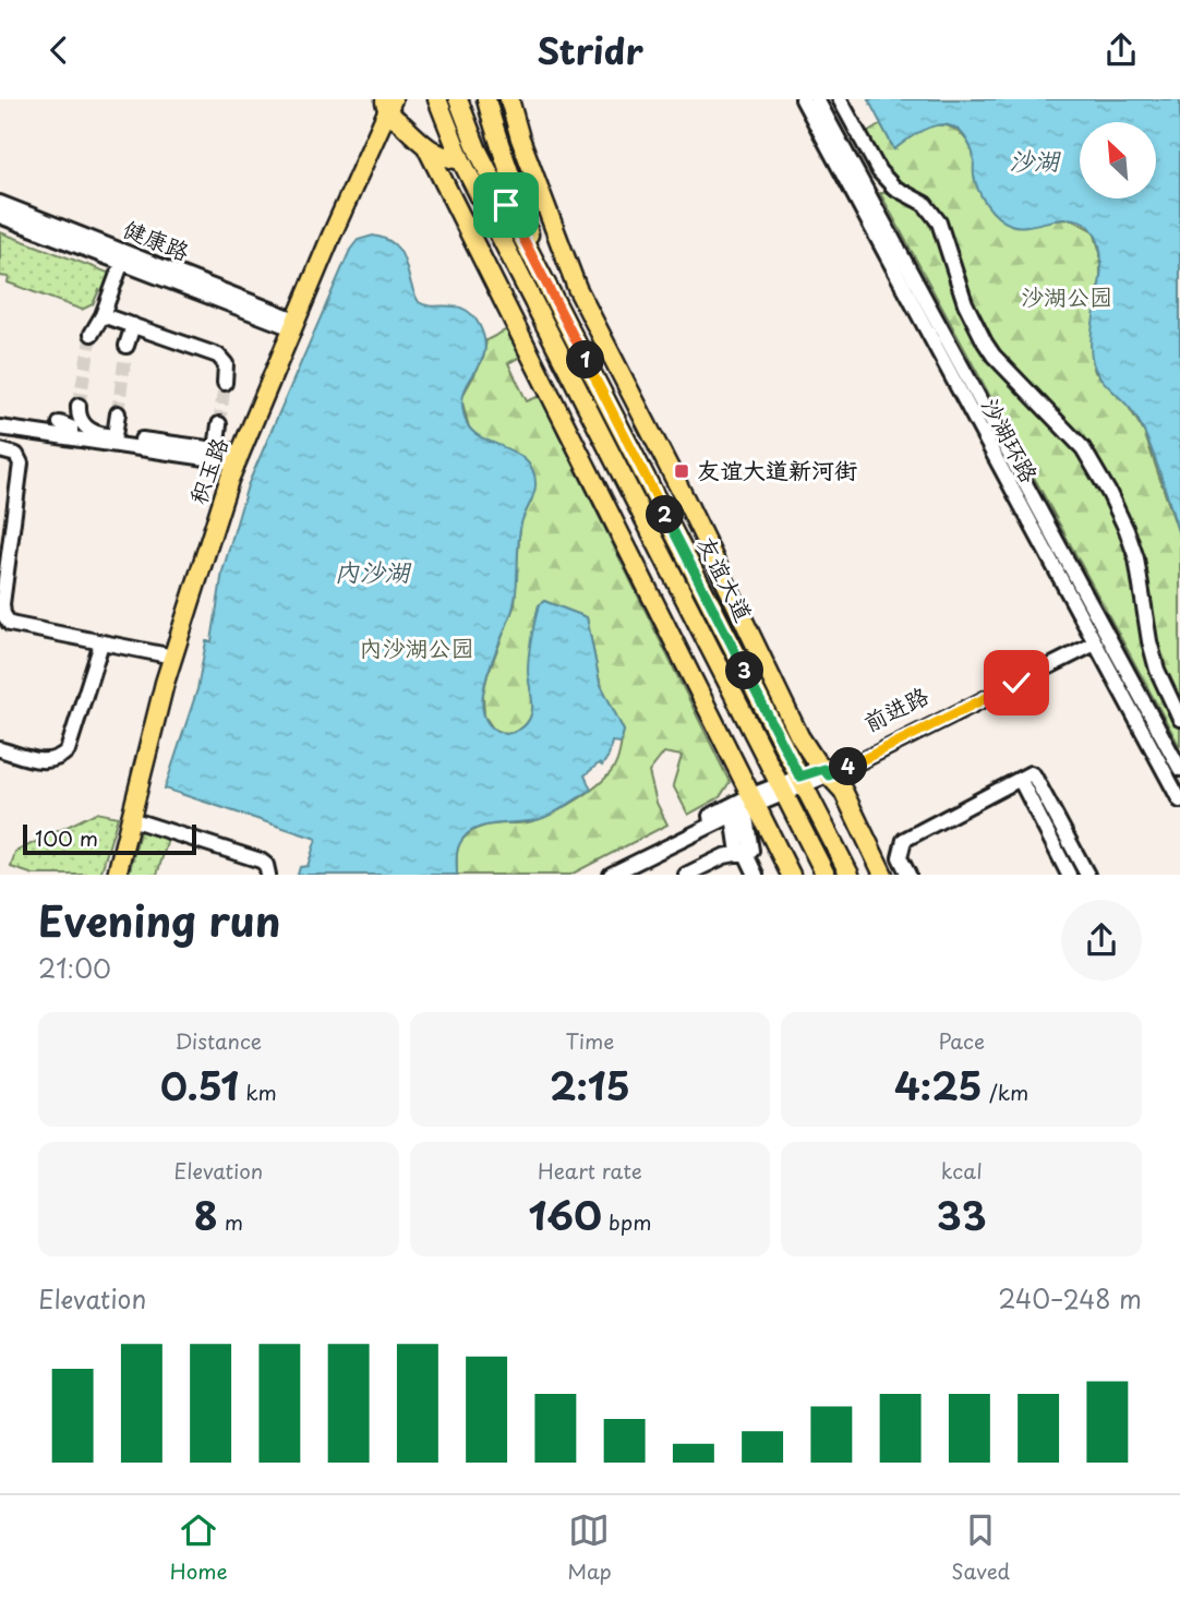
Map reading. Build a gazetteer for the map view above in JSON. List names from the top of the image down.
{
  "streets": {
    "main road": ["积玉路", "友谊大道"],
    "street": ["健康路", "沙湖环路", "前进路"]
  },
  "crossings": [
    ["健康路", "积玉路"],
    ["沙湖环路", "前进路"],
    ["友谊大道", "前进路"]
  ],
  "water": ["沙湖", "内沙湖"],
  "parks": ["沙湖公园", "内沙湖公园"],
  "places": {
    "transit": ["友谊大道新河街"]
  },
  "scale_bar": "100 m",
  "north": "top left",
  "page": {
    "header": "Stridr",
    "pins": [
      "1",
      "2",
      "3",
      "4"
    ],
    "scale": "100 m",
    "heading": ["Evening run", "21:00"],
    "stats": [
      ["Distance", "0.51 km"],
      ["Time", "2:15"],
      ["Pace", "4:25 /km"],
      ["Elevation", "8 m"],
      ["Heart rate", "160 bpm"],
      ["kcal", "33"]
    ],
    "chart": ["Elevation", "240–248 m"],
    "tabs": ["Home", "Map", "Saved"]
  }
}
